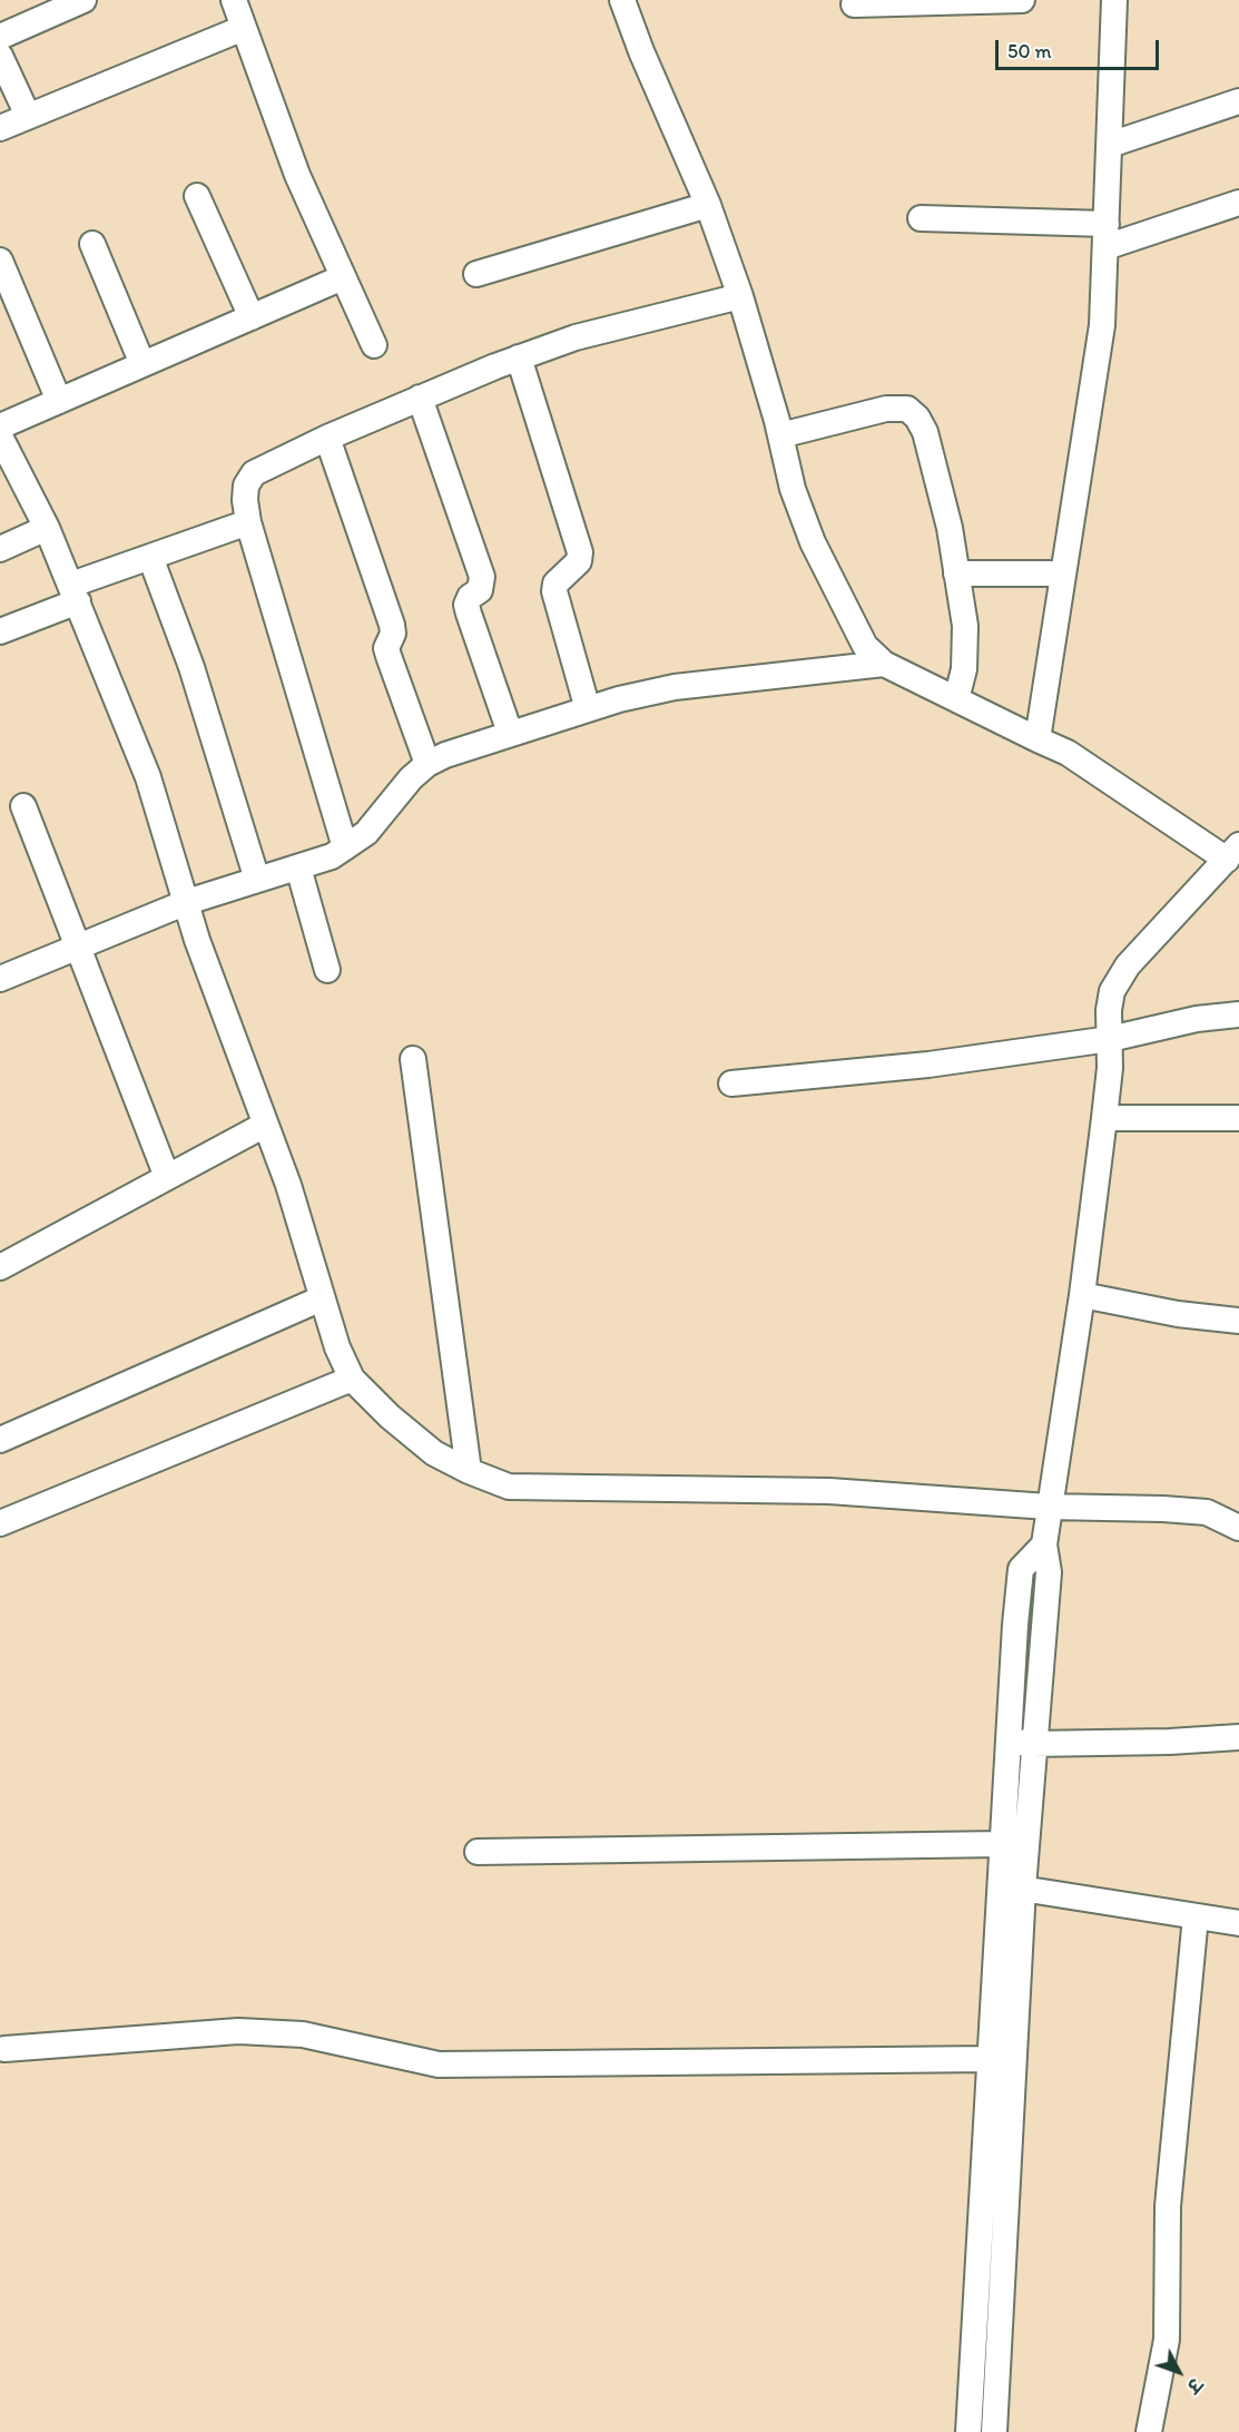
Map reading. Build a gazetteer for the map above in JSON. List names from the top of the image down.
{
  "scale_bar": "50 m",
  "north": "bottom right"
}
